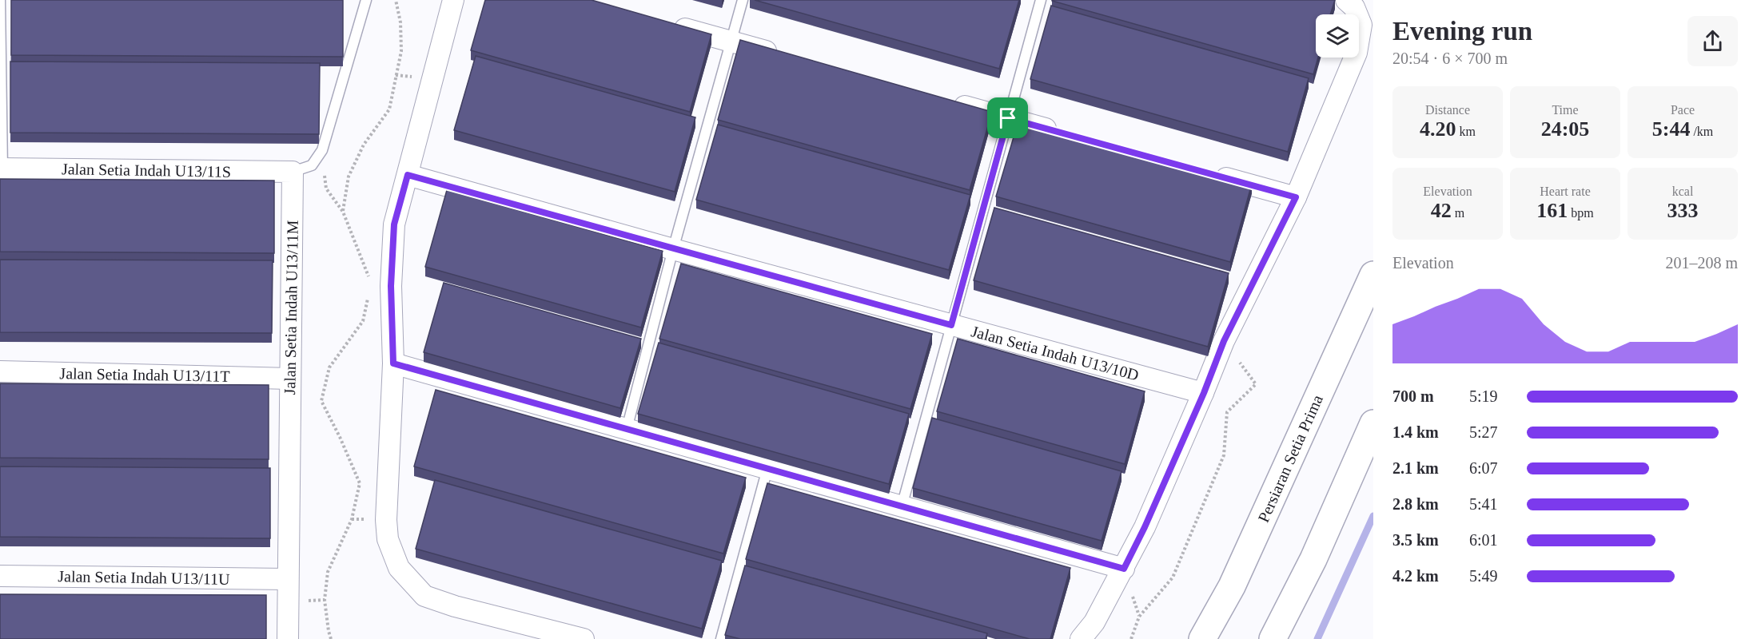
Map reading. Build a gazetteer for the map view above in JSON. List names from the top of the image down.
{
  "streets": {
    "street": [
      "Jalan Setia Indah U13/11S",
      "Jalan Setia Indah U13/11M",
      "Jalan Setia Indah U13/10D",
      "Jalan Setia Indah U13/11T",
      "Persiaran Setia Prima",
      "Jalan Setia Indah U13/11U"
    ]
  },
  "crossings": [
    ["Jalan Setia Indah U13/11S", "Jalan Setia Indah U13/11M"],
    ["Jalan Setia Indah U13/11M", "Jalan Setia Indah U13/11T"],
    ["Jalan Setia Indah U13/11M", "Jalan Setia Indah U13/11U"]
  ],
  "page": {
    "heading": ["Evening run", "20:54 · 6 × 700 m"],
    "stats": [
      ["Distance", "4.20 km"],
      ["Time", "24:05"],
      ["Pace", "5:44 /km"],
      ["Elevation", "42 m"],
      ["Heart rate", "161 bpm"],
      ["kcal", "333"]
    ],
    "chart": ["Elevation", "201–208 m"],
    "list": [
      {
        "name": "700 m",
        "note": "5:19"
      },
      {
        "name": "1.4 km",
        "note": "5:27"
      },
      {
        "name": "2.1 km",
        "note": "6:07"
      },
      {
        "name": "2.8 km",
        "note": "5:41"
      },
      {
        "name": "3.5 km",
        "note": "6:01"
      },
      {
        "name": "4.2 km",
        "note": "5:49"
      }
    ]
  }
}
